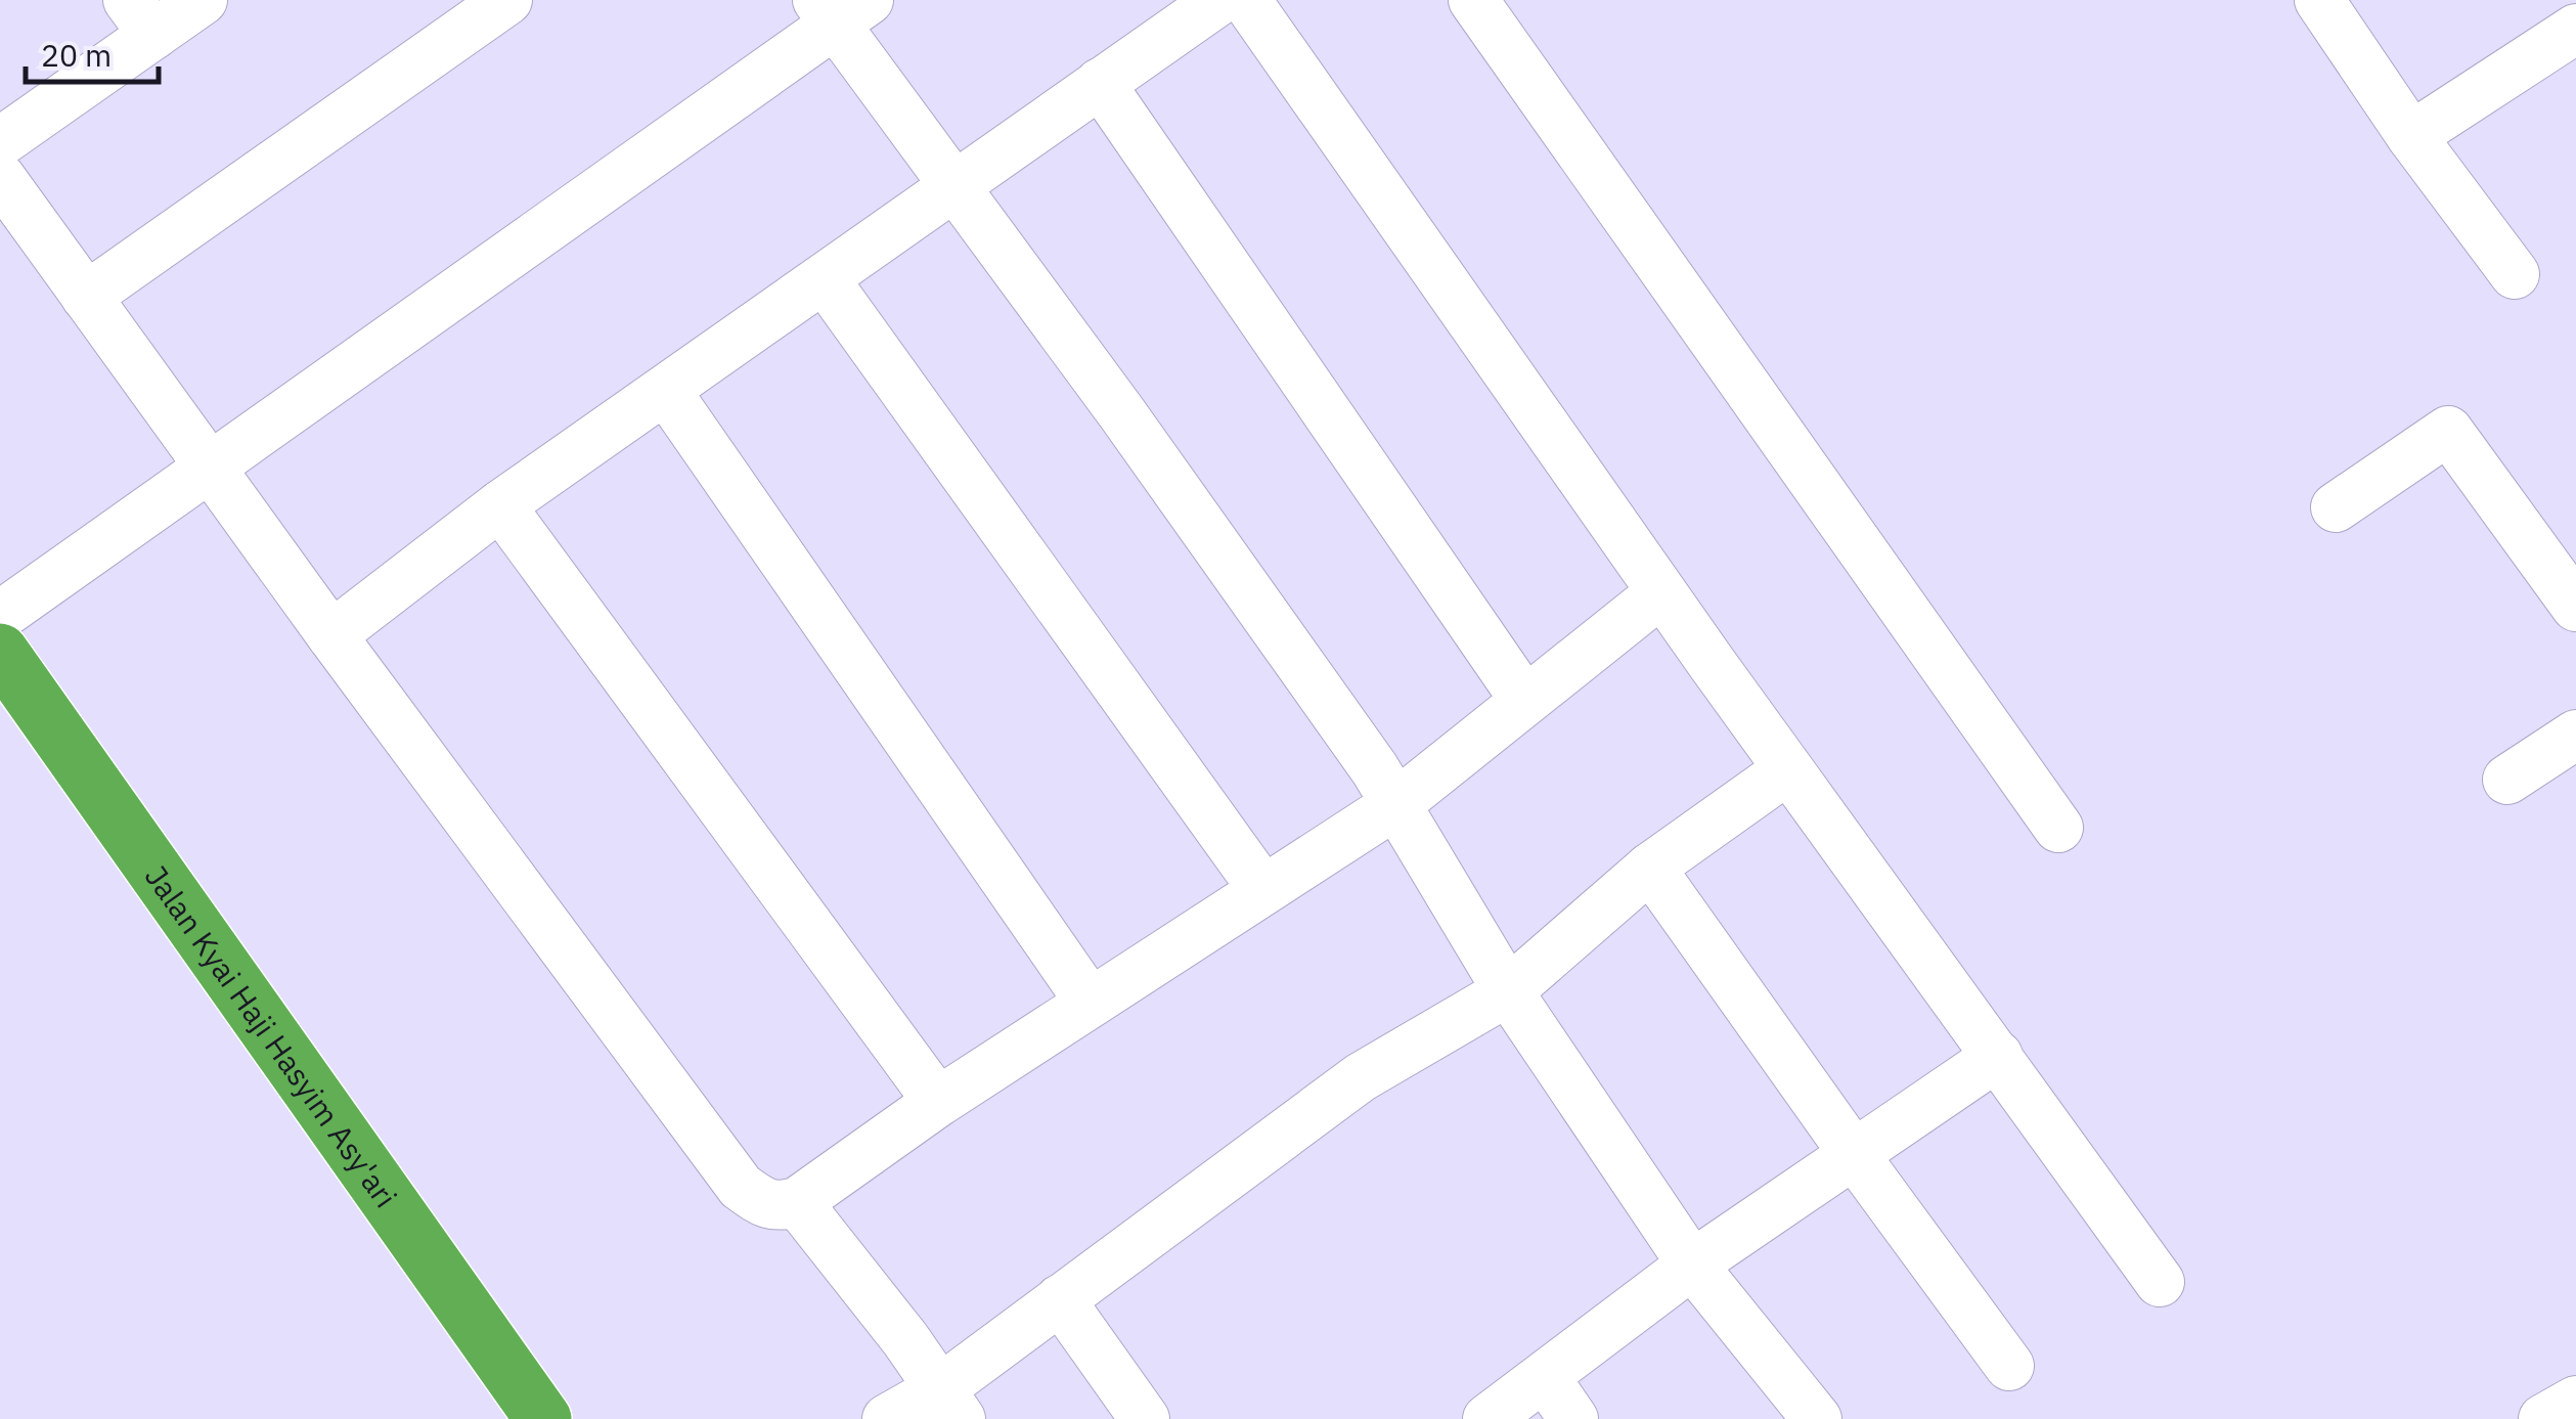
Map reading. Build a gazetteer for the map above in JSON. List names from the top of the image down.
{
  "streets": {
    "highway": ["Jalan Kyai Haji Hasyim Asy'ari"]
  },
  "scale_bar": "20 m"
}
